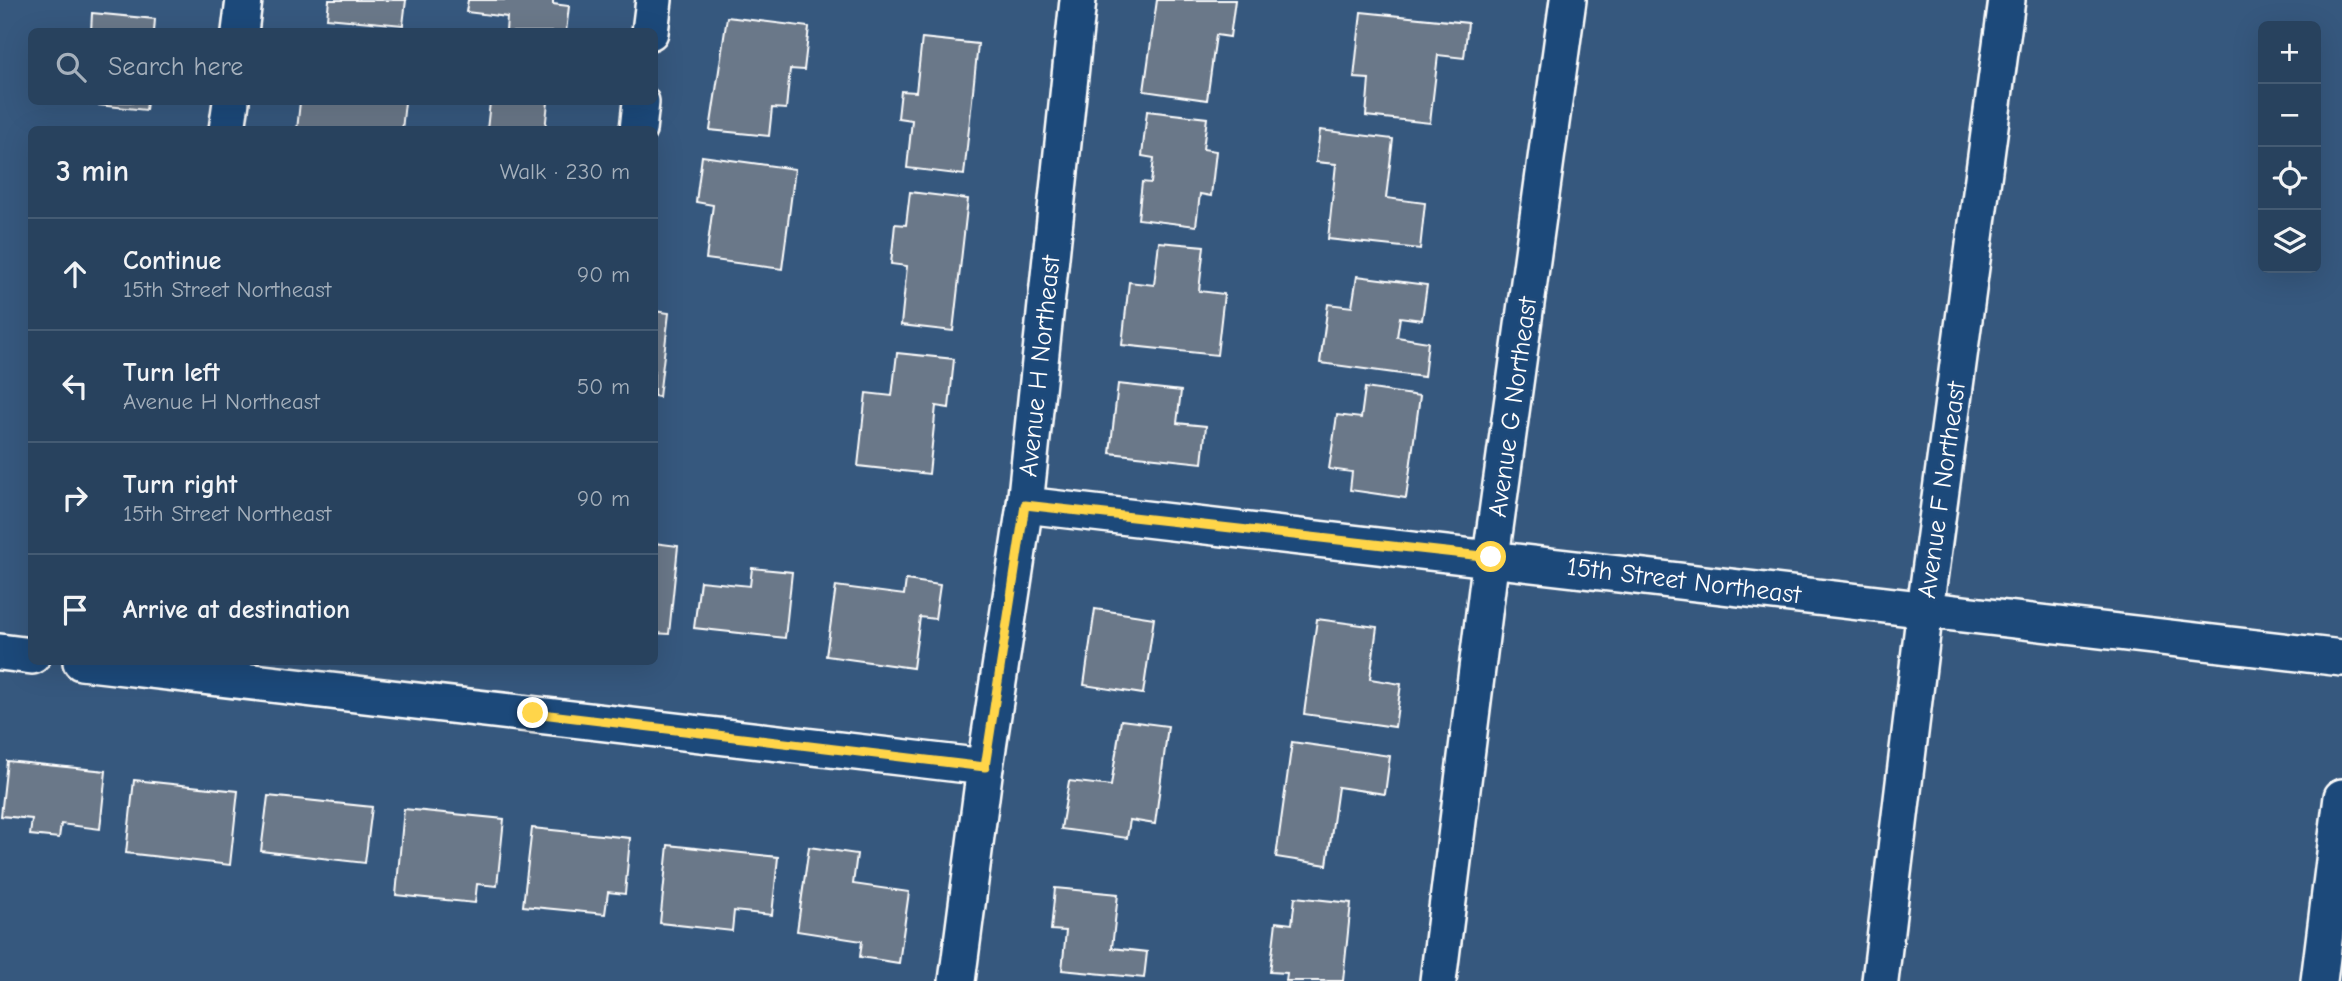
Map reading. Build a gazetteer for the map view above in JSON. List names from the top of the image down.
{
  "streets": {
    "street": [
      "Avenue H Northeast",
      "Avenue G Northeast",
      "Avenue F Northeast",
      "15th Street Northeast"
    ]
  },
  "crossings": [
    ["Avenue H Northeast", "15th Street Northeast"],
    ["Avenue G Northeast", "15th Street Northeast"],
    ["Avenue F Northeast", "15th Street Northeast"]
  ],
  "page": {
    "map_buttons": ["+", "−"],
    "search": "Search here",
    "heading": ["3 min", "Walk · 230 m"],
    "list": [
      ["Continue", "15th Street Northeast", "90 m"],
      ["Turn left", "Avenue H Northeast", "50 m"],
      ["Turn right", "15th Street Northeast", "90 m"],
      "Arrive at destination"
    ]
  }
}
